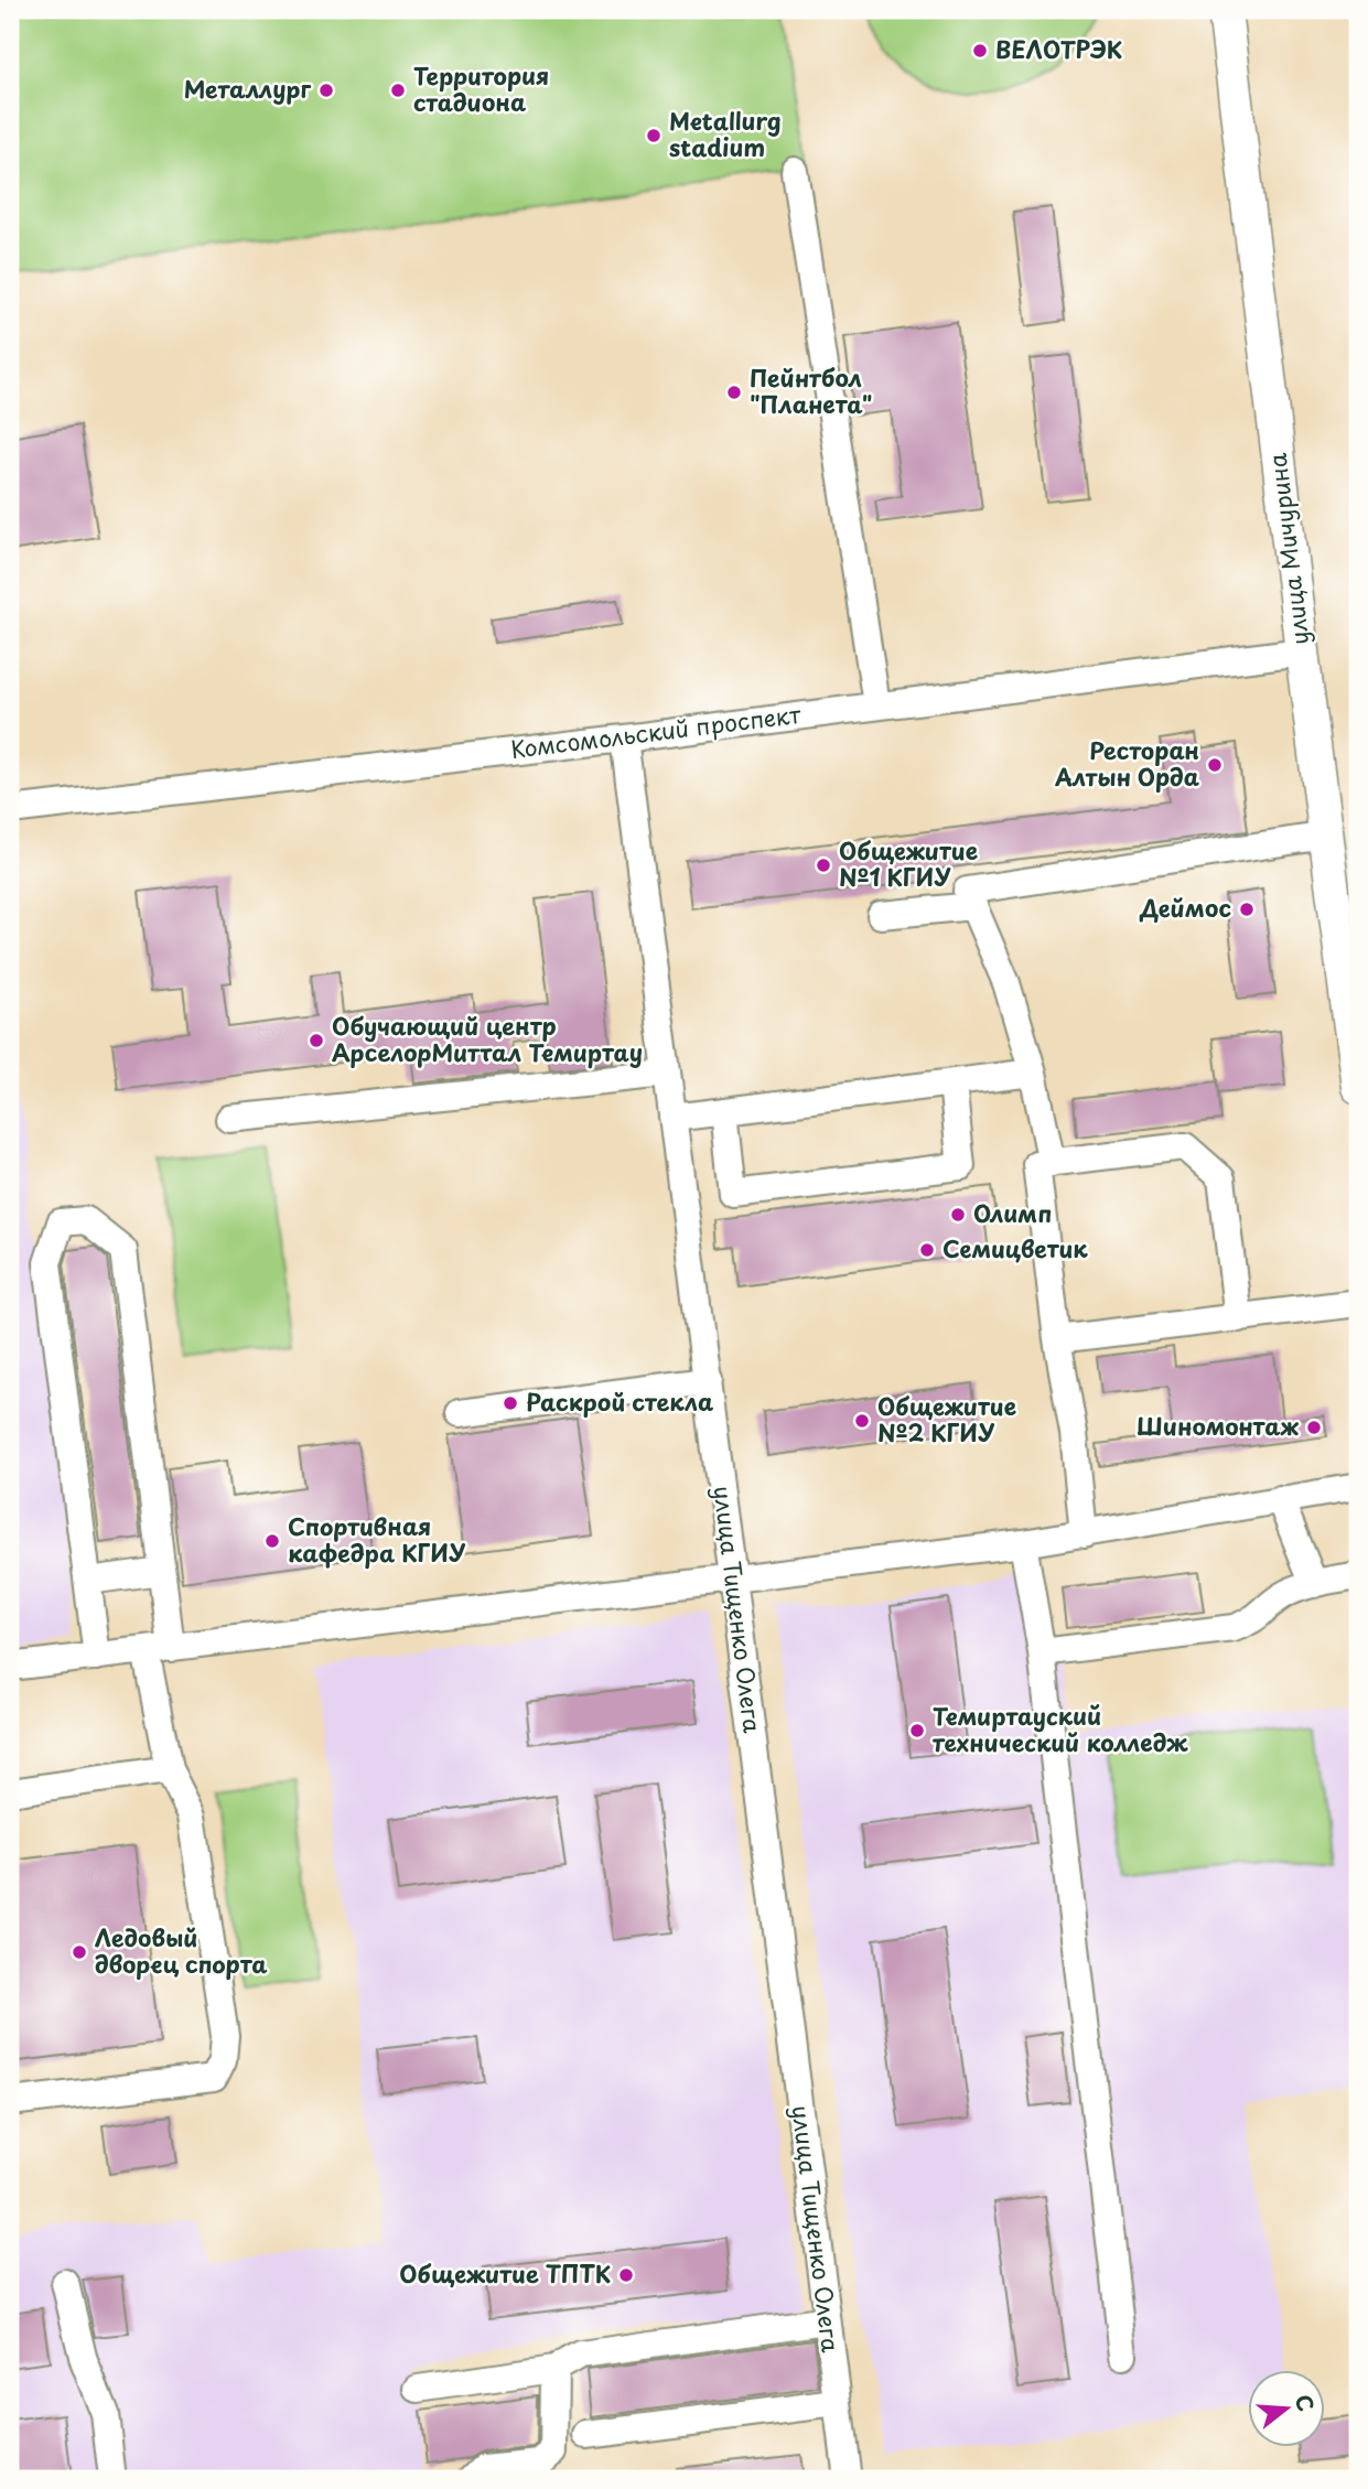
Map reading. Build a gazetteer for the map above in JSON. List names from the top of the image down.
{
  "streets": {
    "main road": ["улица Мичурина"],
    "street": ["Комсомольский проспект", "улица Тищенко Олега"]
  },
  "crossings": [
    ["улица Мичурина", "Комсомольский проспект"],
    ["Комсомольский проспект", "улица Тищенко Олега"]
  ],
  "places": [
    "ВЕЛОТРЭК",
    "Металлург",
    "Территория стадиона",
    "Metallurg stadium",
    "Пейнтбол \"Планета\"",
    "Ресторан Алтын Орда",
    "Общежитие №1 КГИУ",
    "Деймос",
    "Обучающий центр АрселорМиттал Темиртау",
    "Олимп",
    "Семицветик",
    "Раскрой стекла",
    "Общежитие №2 КГИУ",
    "Шиномонтаж",
    "Спортивная кафедра КГИУ",
    "Темиртауский технический колледж",
    "Ледовый дворец спорта",
    "Общежитие ТПТК"
  ],
  "north": "right"
}
